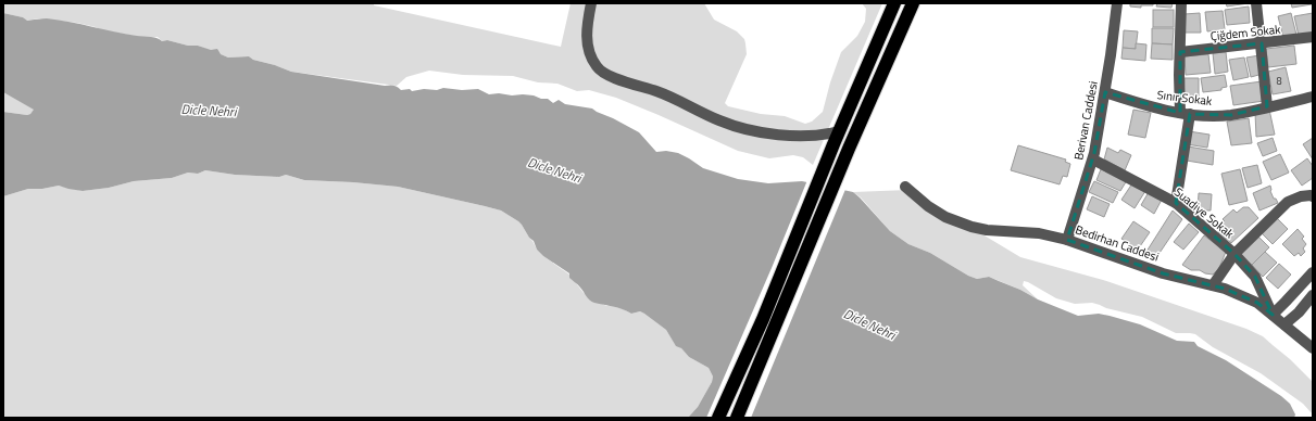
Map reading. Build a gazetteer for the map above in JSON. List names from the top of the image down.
{
  "streets": {
    "street": [
      "Çiğdem Sokak",
      "Sınır Sokak",
      "Berivan Caddesi",
      "Suadiye Sokak",
      "Bedirhan Caddesi"
    ]
  },
  "crossings": [
    ["Sınır Sokak", "Berivan Caddesi"],
    ["Berivan Caddesi", "Suadiye Sokak"],
    ["Berivan Caddesi", "Bedirhan Caddesi"],
    ["Suadiye Sokak", "Bedirhan Caddesi"]
  ],
  "water": ["Dicle Nehri"],
  "house_numbers": ["8"]
}
